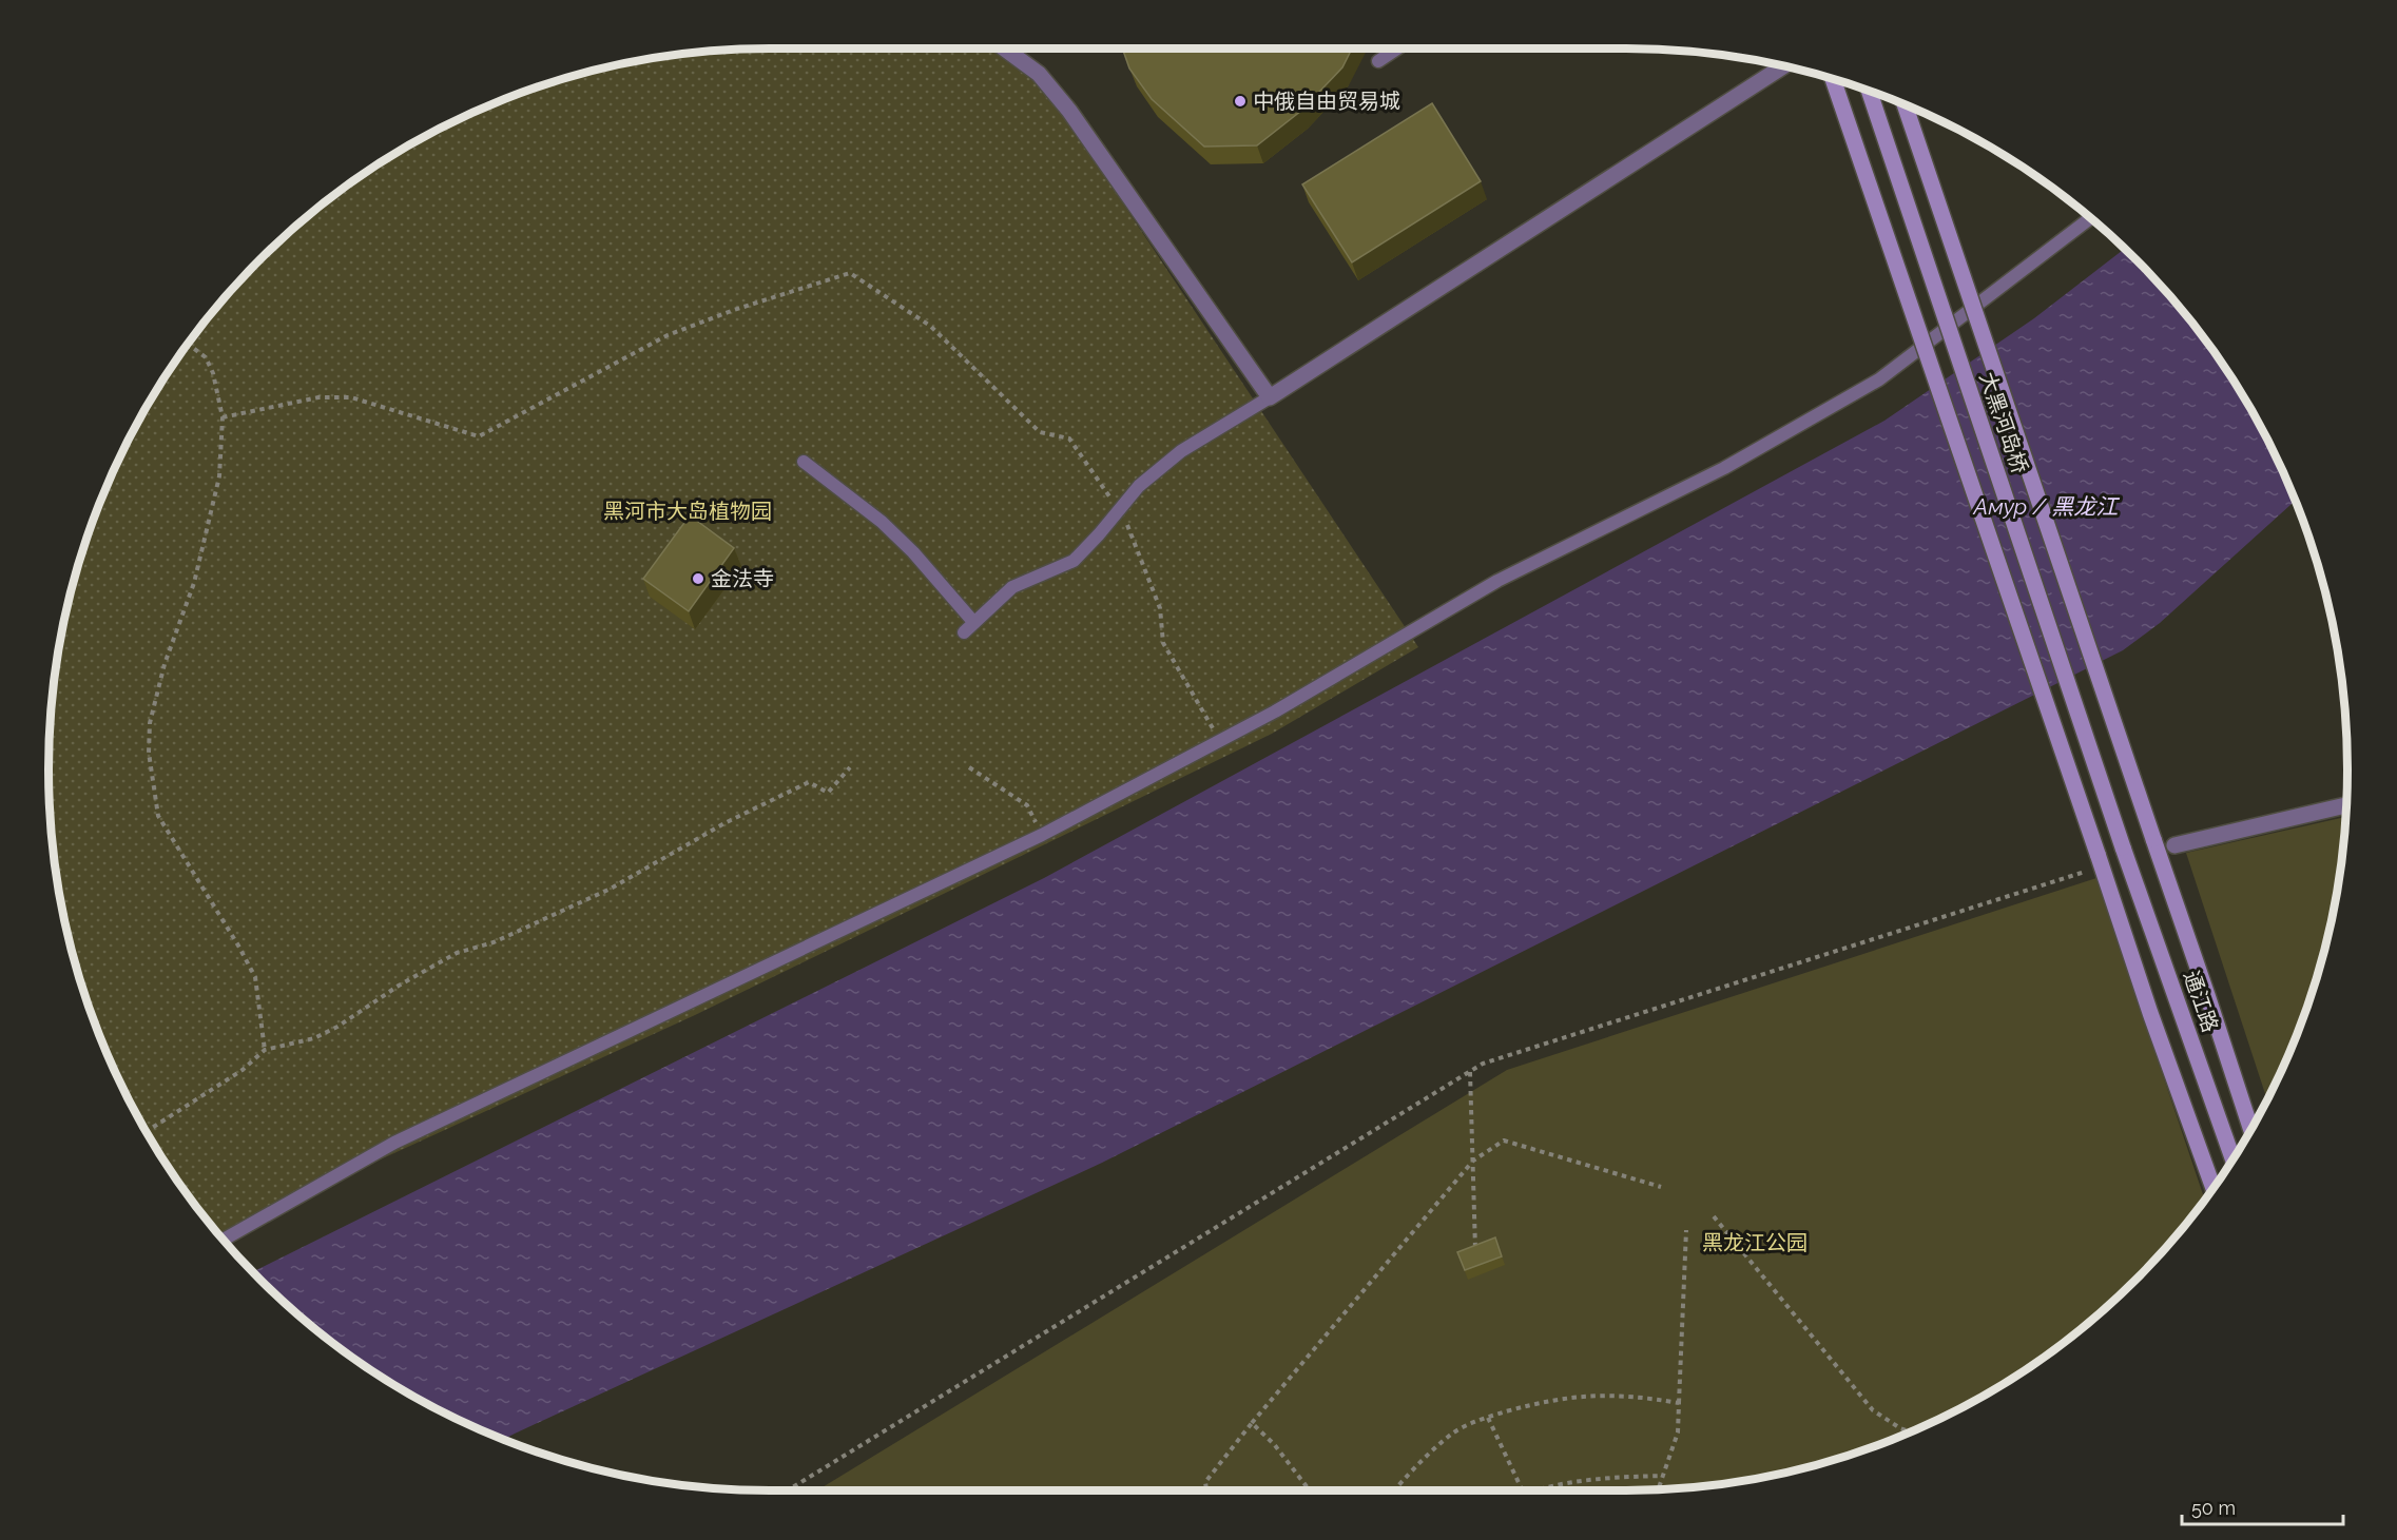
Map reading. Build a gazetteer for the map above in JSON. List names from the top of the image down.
{
  "streets": {
    "main road": ["大黑河岛桥", "通江路"]
  },
  "crossings": [
    ["大黑河岛桥", "通江路"]
  ],
  "water": ["Амур / 黑龙江"],
  "parks": ["黑河市大岛植物园", "黑龙江公园"],
  "places": ["中俄自由贸易城", "金法寺"],
  "scale_bar": "50 m"
}
